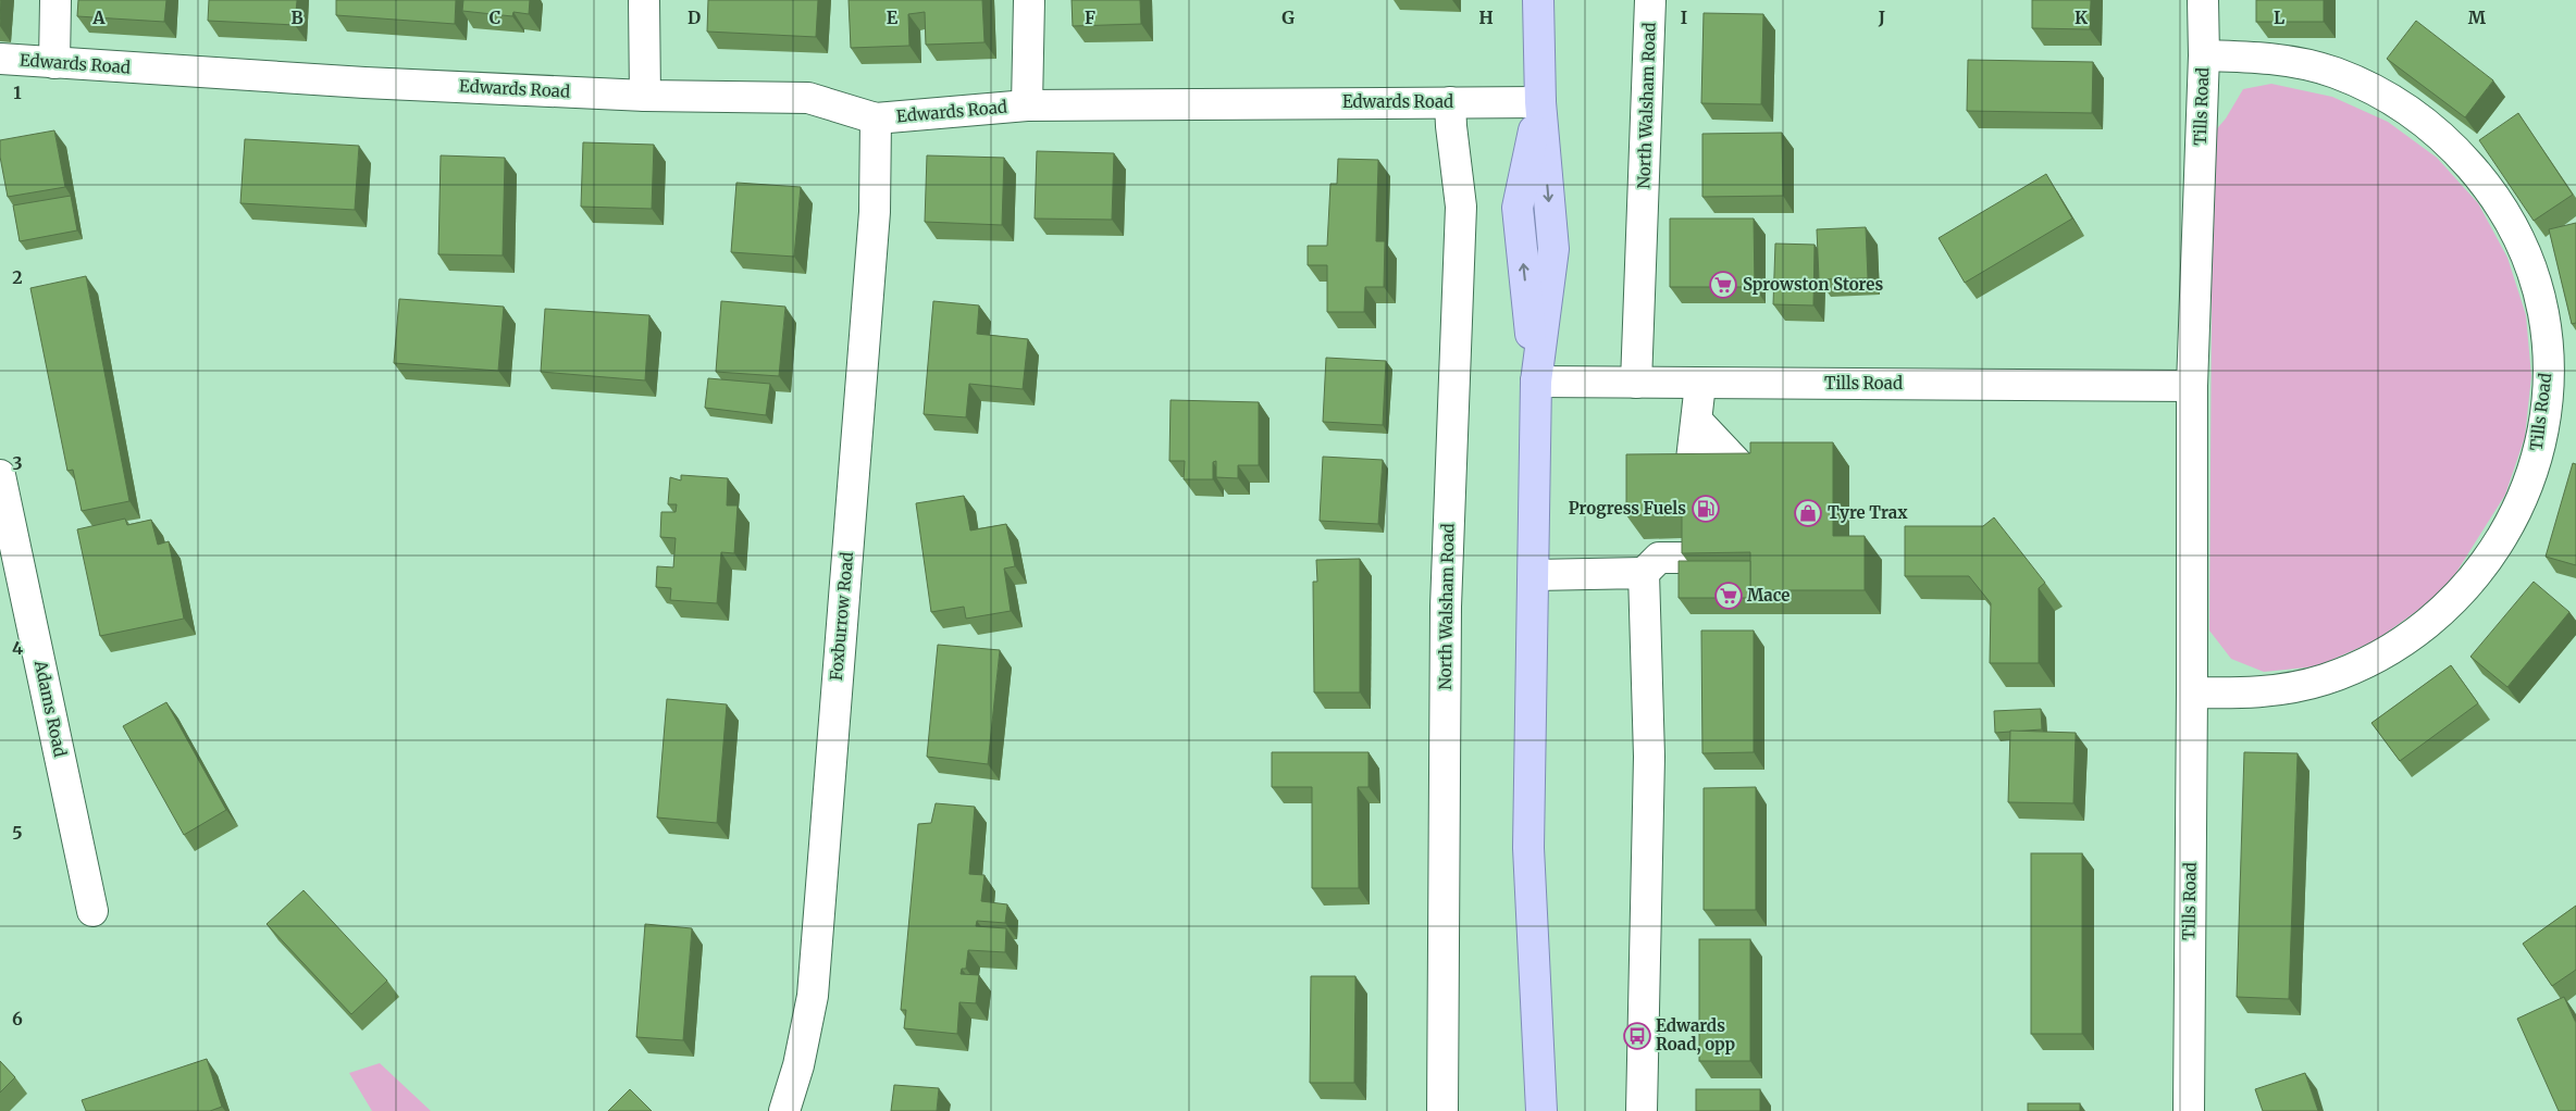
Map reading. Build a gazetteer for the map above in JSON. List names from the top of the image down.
{
  "streets": {
    "street": [
      "Edwards Road",
      "North Walsham Road",
      "Tills Road",
      "Foxburrow Road",
      "Adams Road"
    ]
  },
  "crossings": [
    ["Edwards Road", "North Walsham Road"],
    ["Edwards Road", "Foxburrow Road"],
    ["North Walsham Road", "Tills Road"]
  ],
  "places": {
    "supermarket": ["Sprowston Stores", "Mace"],
    "fuel station": ["Progress Fuels"],
    "shop": ["Tyre Trax"],
    "bus stop": ["Edwards Road, opp"]
  },
  "grid": {
    "columns": [
      "A",
      "B",
      "C",
      "D",
      "E",
      "F",
      "G",
      "H",
      "I",
      "J",
      "K",
      "L",
      "M"
    ],
    "rows": [
      "1",
      "2",
      "3",
      "4",
      "5",
      "6"
    ]
  }
}
